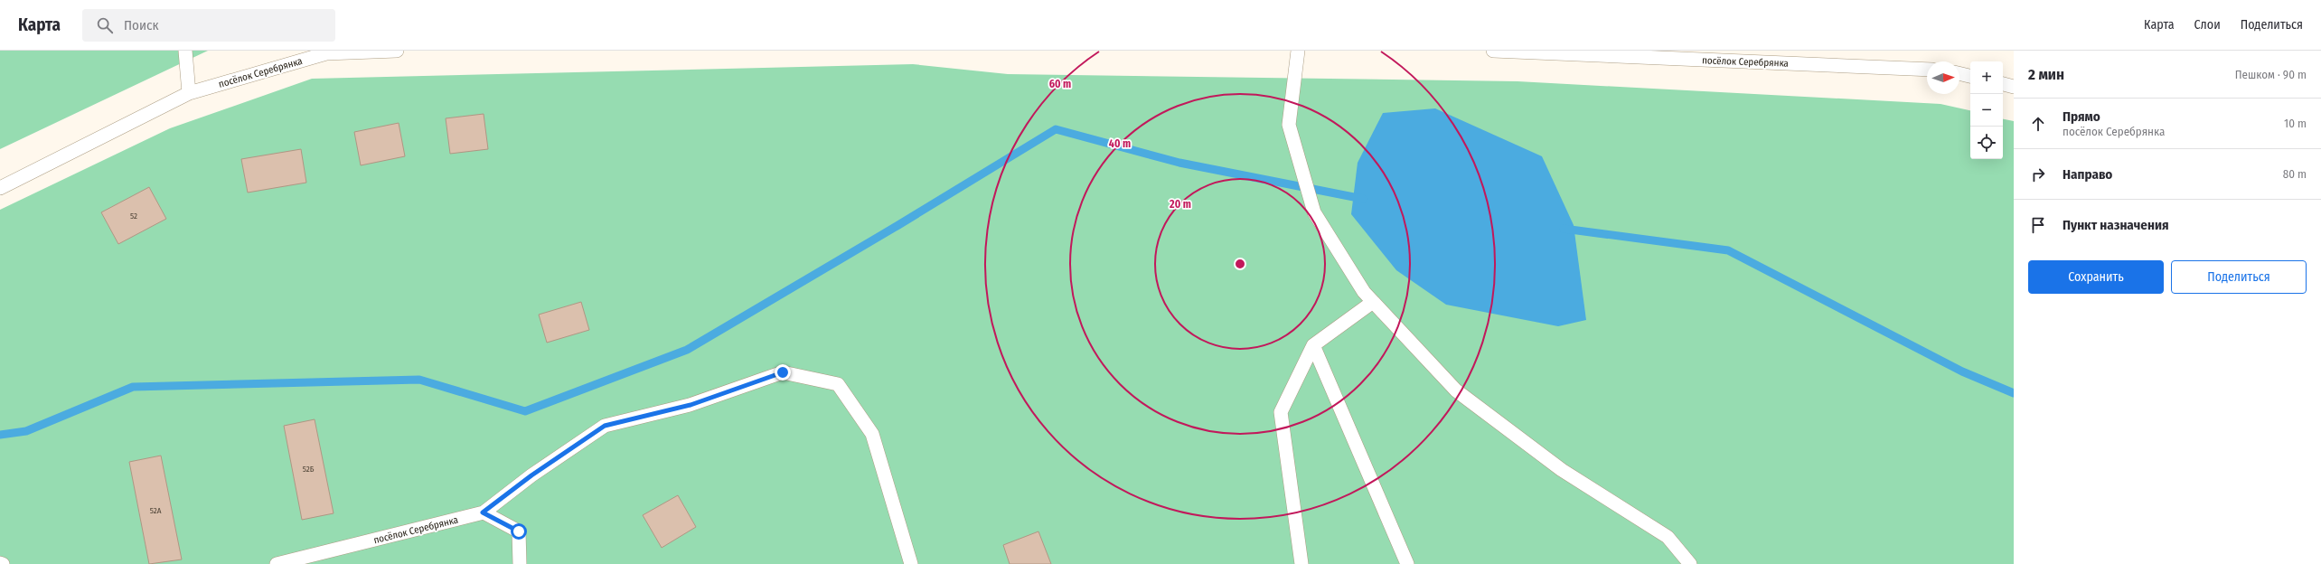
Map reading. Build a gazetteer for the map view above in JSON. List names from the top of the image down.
{
  "streets": {
    "lane": ["посёлок Серебрянка"]
  },
  "house_numbers": ["52", "52Б", "52А"],
  "north": "right",
  "page": {
    "header": "Карта",
    "search": "Поиск",
    "nav": ["Карта", "Слои", "Поделиться"],
    "heading": ["2 мин", "Пешком · 90 m"],
    "map_buttons": ["+", "−"],
    "list": [
      ["Прямо", "посёлок Серебрянка", "10 m"],
      ["Направо", "80 m"],
      "Пункт назначения"
    ],
    "buttons": ["Сохранить", "Поделиться"]
  },
  "rings": ["60 m", "40 m", "20 m"]
}
